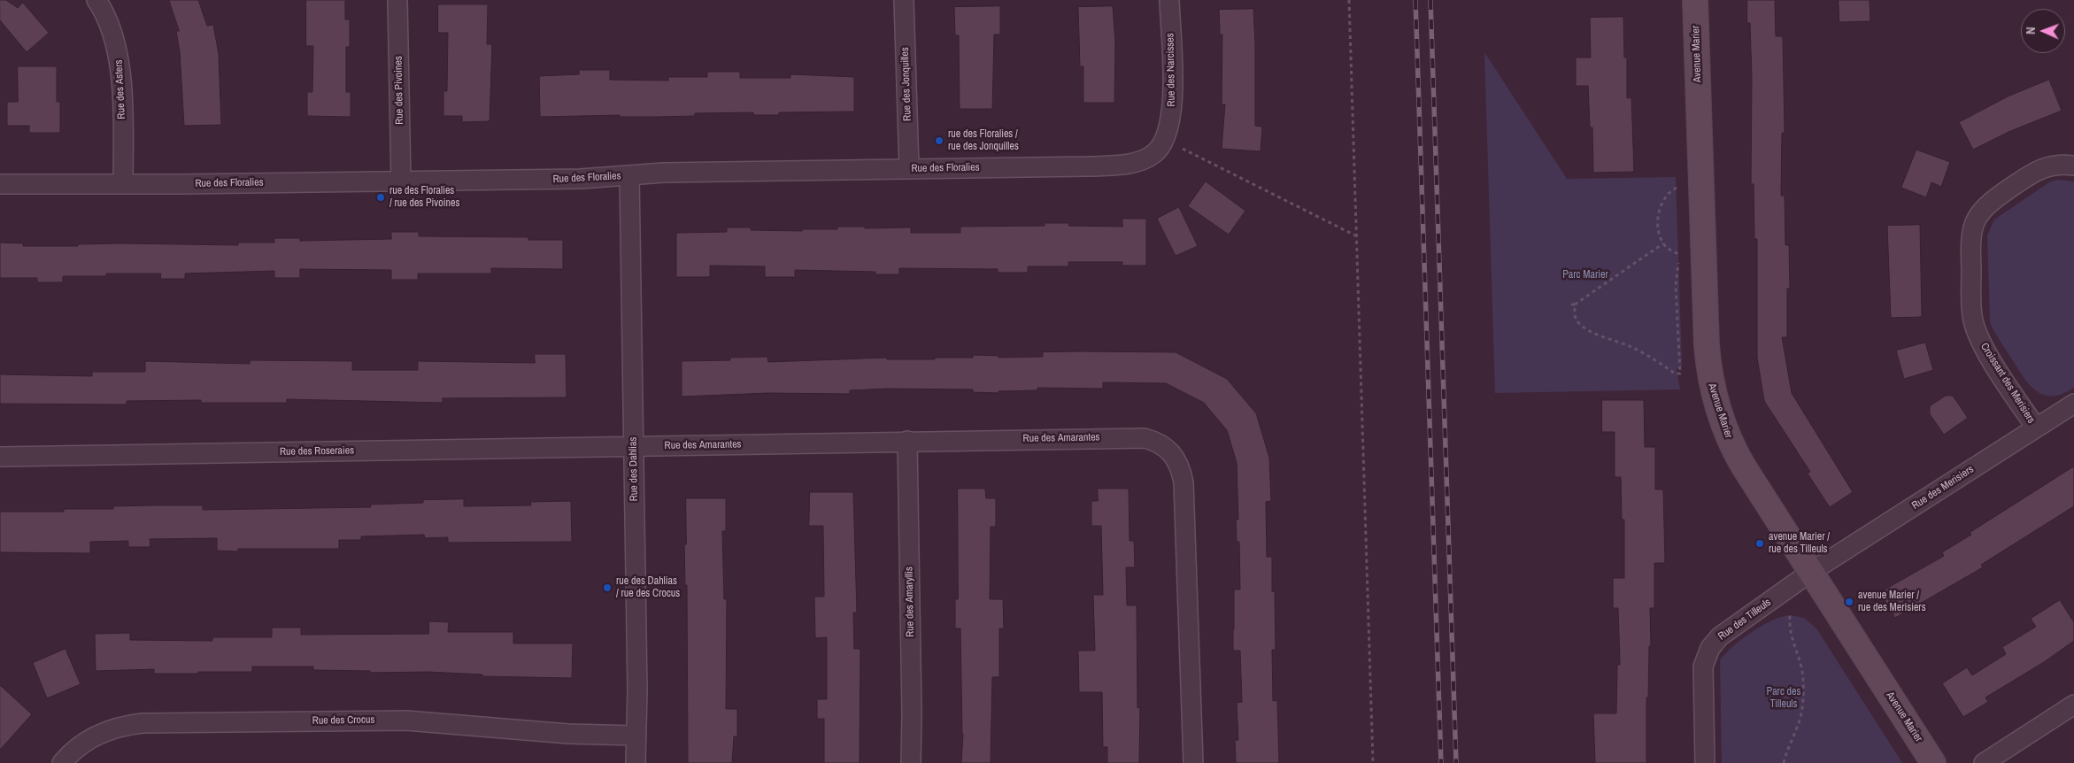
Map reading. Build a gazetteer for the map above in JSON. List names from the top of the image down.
{
  "streets": {
    "street": [
      "Avenue Marier",
      "Rue des Narcisses",
      "Rue des Jonquilles",
      "Rue des Asters",
      "Rue des Pivoines",
      "Rue des Floralies",
      "Croissant des Merisiers",
      "Rue des Amarantes",
      "Rue des Roseraies",
      "Rue des Dahlias",
      "Rue des Merisiers",
      "Rue des Amaryllis",
      "Rue des Tilleuls",
      "Rue des Crocus"
    ]
  },
  "crossings": [
    ["Avenue Marier", "Rue des Merisiers"],
    ["Avenue Marier", "Rue des Tilleuls"],
    ["Rue des Narcisses", "Rue des Floralies"],
    ["Rue des Jonquilles", "Rue des Floralies"],
    ["Rue des Asters", "Rue des Floralies"],
    ["Rue des Pivoines", "Rue des Floralies"],
    ["Rue des Floralies", "Rue des Dahlias"],
    ["Croissant des Merisiers", "Rue des Merisiers"],
    ["Rue des Amarantes", "Rue des Roseraies"],
    ["Rue des Amarantes", "Rue des Dahlias"],
    ["Rue des Amarantes", "Rue des Amaryllis"],
    ["Rue des Roseraies", "Rue des Dahlias"],
    ["Rue des Dahlias", "Rue des Crocus"],
    ["Rue des Merisiers", "Rue des Tilleuls"]
  ],
  "parks": ["Parc Marier", "Parc des Tilleuls"],
  "places": [
    "rue des Floralies / rue des Jonquilles",
    "rue des Floralies / rue des Pivoines",
    "avenue Marier / rue des Tilleuls",
    "rue des Dahlias / rue des Crocus",
    "avenue Marier / rue des Merisiers"
  ],
  "north": "left"
}
